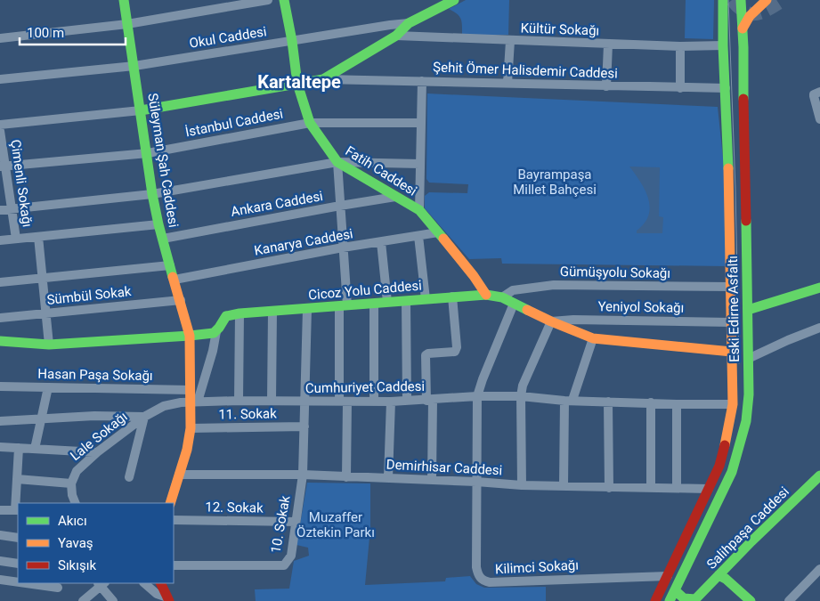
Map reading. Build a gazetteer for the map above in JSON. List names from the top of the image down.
{
  "streets": {
    "street": [
      "Kültür Sokağı",
      "Okul Caddesi",
      "Şehit Ömer Halisdemir Caddesi",
      "İstanbul Caddesi",
      "Süleyman Şah Caddesi",
      "Fatih Caddesi",
      "Çimenli Sokağı",
      "Ankara Caddesi",
      "Kanarya Caddesi",
      "Gümüşyolu Sokağı",
      "Cicoz Yolu Caddesi",
      "Sümbül Sokak",
      "Yeniyol Sokağı",
      "Eski Edirne Asfaltı",
      "Hasan Paşa Sokağı",
      "Cumhuriyet Caddesi",
      "11. Sokak",
      "Lale Sokağı",
      "Demirhisar Caddesi",
      "12. Sokak",
      "10. Sokak",
      "Salihpaşa Caddesi",
      "Kilimci Sokağı"
    ]
  },
  "crossings": [
    ["Kültür Sokağı", "Eski Edirne Asfaltı"],
    ["Okul Caddesi", "Süleyman Şah Caddesi"],
    ["Okul Caddesi", "Fatih Caddesi"],
    ["Şehit Ömer Halisdemir Caddesi", "Eski Edirne Asfaltı"],
    ["İstanbul Caddesi", "Süleyman Şah Caddesi"],
    ["İstanbul Caddesi", "Fatih Caddesi"],
    ["İstanbul Caddesi", "Çimenli Sokağı"],
    ["Süleyman Şah Caddesi", "Ankara Caddesi"],
    ["Süleyman Şah Caddesi", "Kanarya Caddesi"],
    ["Süleyman Şah Caddesi", "Sümbül Sokak"],
    ["Süleyman Şah Caddesi", "Hasan Paşa Sokağı"],
    ["Süleyman Şah Caddesi", "Cumhuriyet Caddesi"],
    ["Süleyman Şah Caddesi", "11. Sokak"],
    ["Süleyman Şah Caddesi", "Demirhisar Caddesi"],
    ["Fatih Caddesi", "Ankara Caddesi"],
    ["Fatih Caddesi", "Kanarya Caddesi"],
    ["Fatih Caddesi", "Cicoz Yolu Caddesi"],
    ["Gümüşyolu Sokağı", "Cicoz Yolu Caddesi"],
    ["Gümüşyolu Sokağı", "Eski Edirne Asfaltı"],
    ["Cicoz Yolu Caddesi", "Yeniyol Sokağı"],
    ["Cicoz Yolu Caddesi", "Eski Edirne Asfaltı"],
    ["Cicoz Yolu Caddesi", "10. Sokak"],
    ["Yeniyol Sokağı", "Eski Edirne Asfaltı"],
    ["Eski Edirne Asfaltı", "Cumhuriyet Caddesi"],
    ["Eski Edirne Asfaltı", "Demirhisar Caddesi"],
    ["Eski Edirne Asfaltı", "Salihpaşa Caddesi"],
    ["Eski Edirne Asfaltı", "Kilimci Sokağı"],
    ["Cumhuriyet Caddesi", "Lale Sokağı"],
    ["Cumhuriyet Caddesi", "10. Sokak"],
    ["11. Sokak", "10. Sokak"],
    ["Demirhisar Caddesi", "10. Sokak"],
    ["Demirhisar Caddesi", "Kilimci Sokağı"],
    ["12. Sokak", "10. Sokak"]
  ],
  "districts": ["Kartaltepe"],
  "parks": ["Bayrampaşa Millet Bahçesi", "Muzaffer Öztekin Parkı"],
  "legend": ["Akıcı", "Yavaş", "Sıkışık"],
  "scale_bar": "100 m"
}
